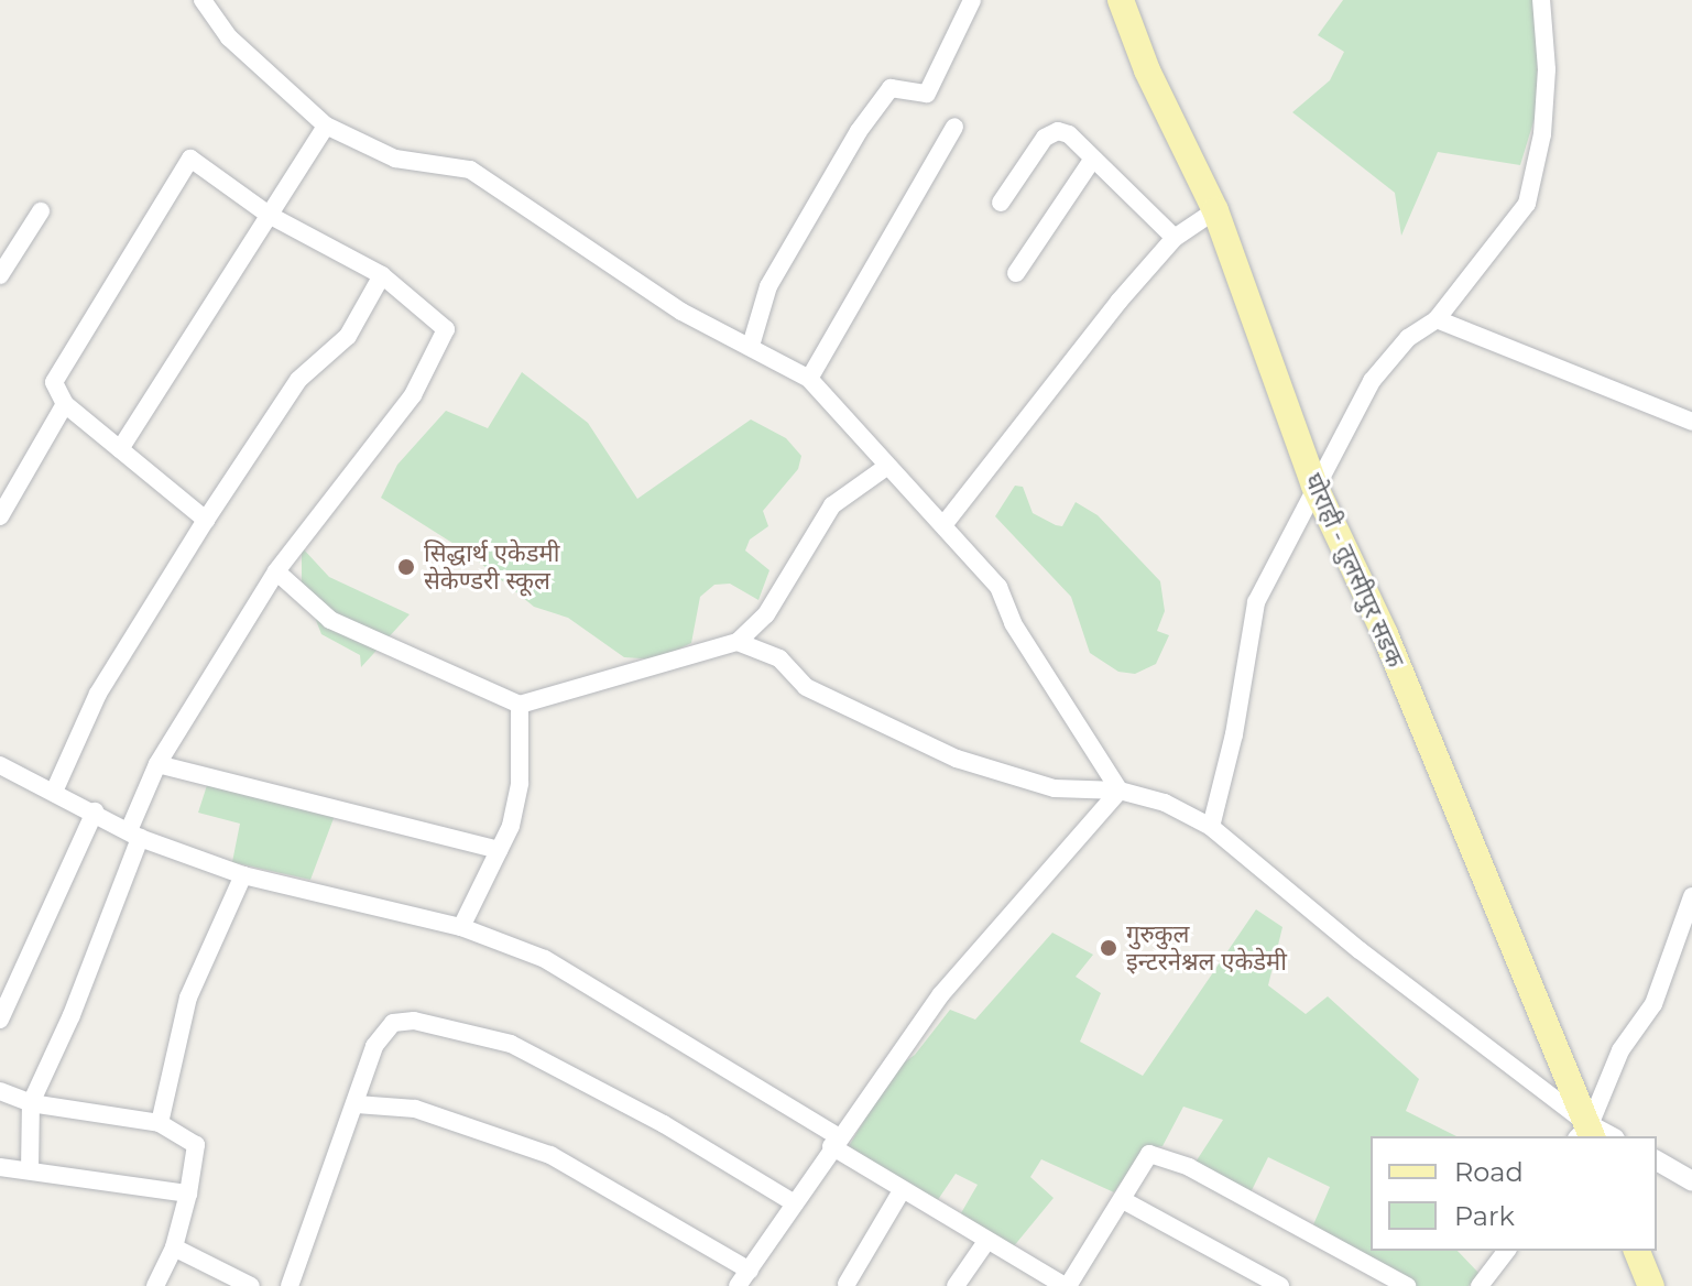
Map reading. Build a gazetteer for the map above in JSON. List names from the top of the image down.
{
  "streets": {
    "main road": ["घोराही - तुलसीपुर सडक"]
  },
  "places": ["सिद्धार्थ एकेडमी सेकेण्डरी स्कूल", "गुरुकुल इन्टरनेश्नल एकेडेमी"],
  "legend": ["Road", "Park"]
}
